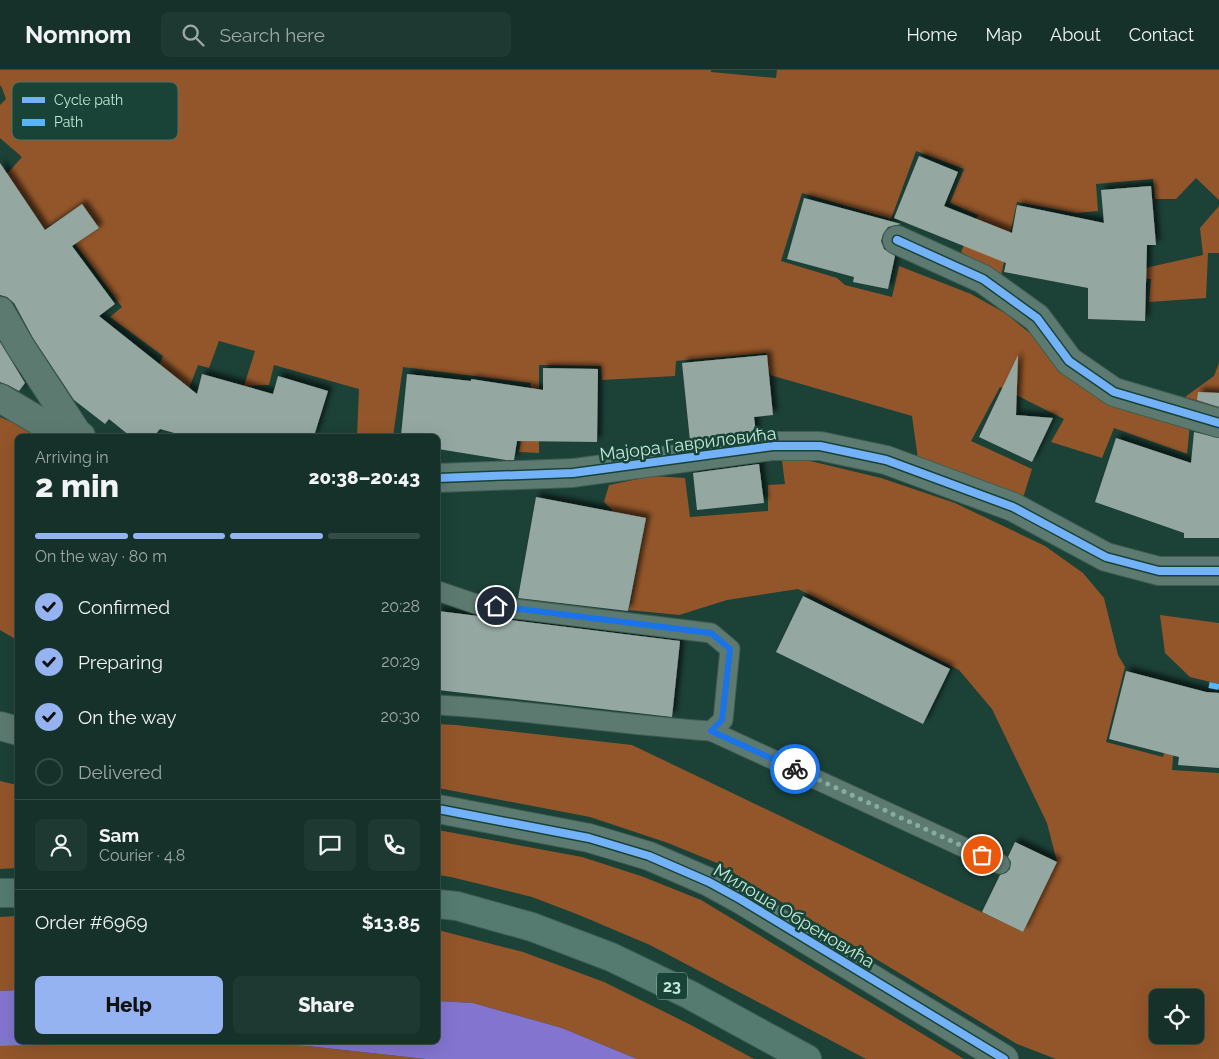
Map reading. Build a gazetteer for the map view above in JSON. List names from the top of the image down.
{
  "streets": {
    "main road": ["23"],
    "street": ["Мајора Гавриловића", "Милоша Обреновића"]
  },
  "legend": ["Cycle path", "Path"],
  "page": {
    "header": "Nomnom",
    "search": "Search here",
    "nav": [
      "Home",
      "Map",
      "About",
      "Contact"
    ],
    "heading": ["2 min", "Arriving in", "20:38–20:43"],
    "panel": [
      "Sam",
      "Courier · 4.8",
      "Order #6969",
      "$13.85"
    ],
    "bar": "On the way · 80 m",
    "list": [
      ["Confirmed", "20:28"],
      ["Preparing", "20:29"],
      ["On the way", "20:30"],
      "Delivered"
    ],
    "buttons": ["Help", "Share"]
  }
}
